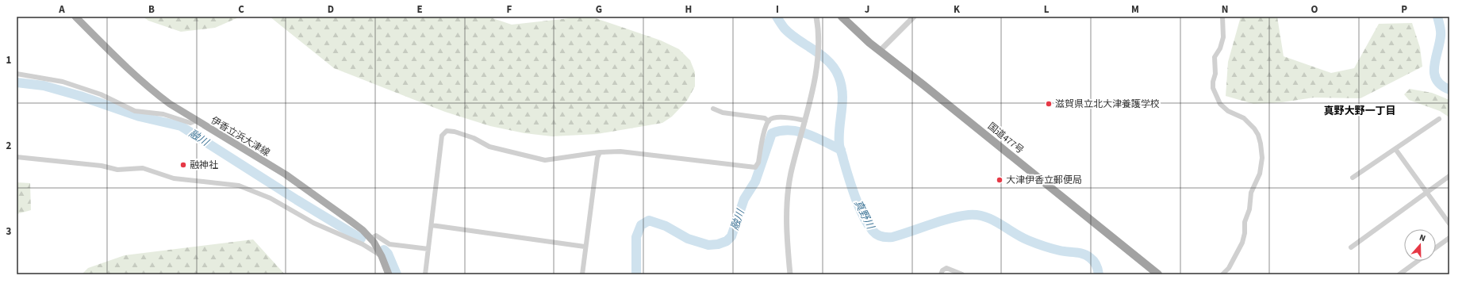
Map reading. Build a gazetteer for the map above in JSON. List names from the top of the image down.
{
  "streets": {
    "highway": ["国道477号"],
    "main road": ["伊香立浜大津線"]
  },
  "districts": ["真野大野一丁目"],
  "water": ["融川", "真野川"],
  "places": ["滋賀県立北大津養護学校", "融神社", "大津伊香立郵便局"],
  "north": "top",
  "grid": {
    "columns": [
      "A",
      "B",
      "C",
      "D",
      "E",
      "F",
      "G",
      "H",
      "I",
      "J",
      "K",
      "L",
      "M",
      "N",
      "O",
      "P"
    ],
    "rows": ["1", "2", "3"]
  }
}
